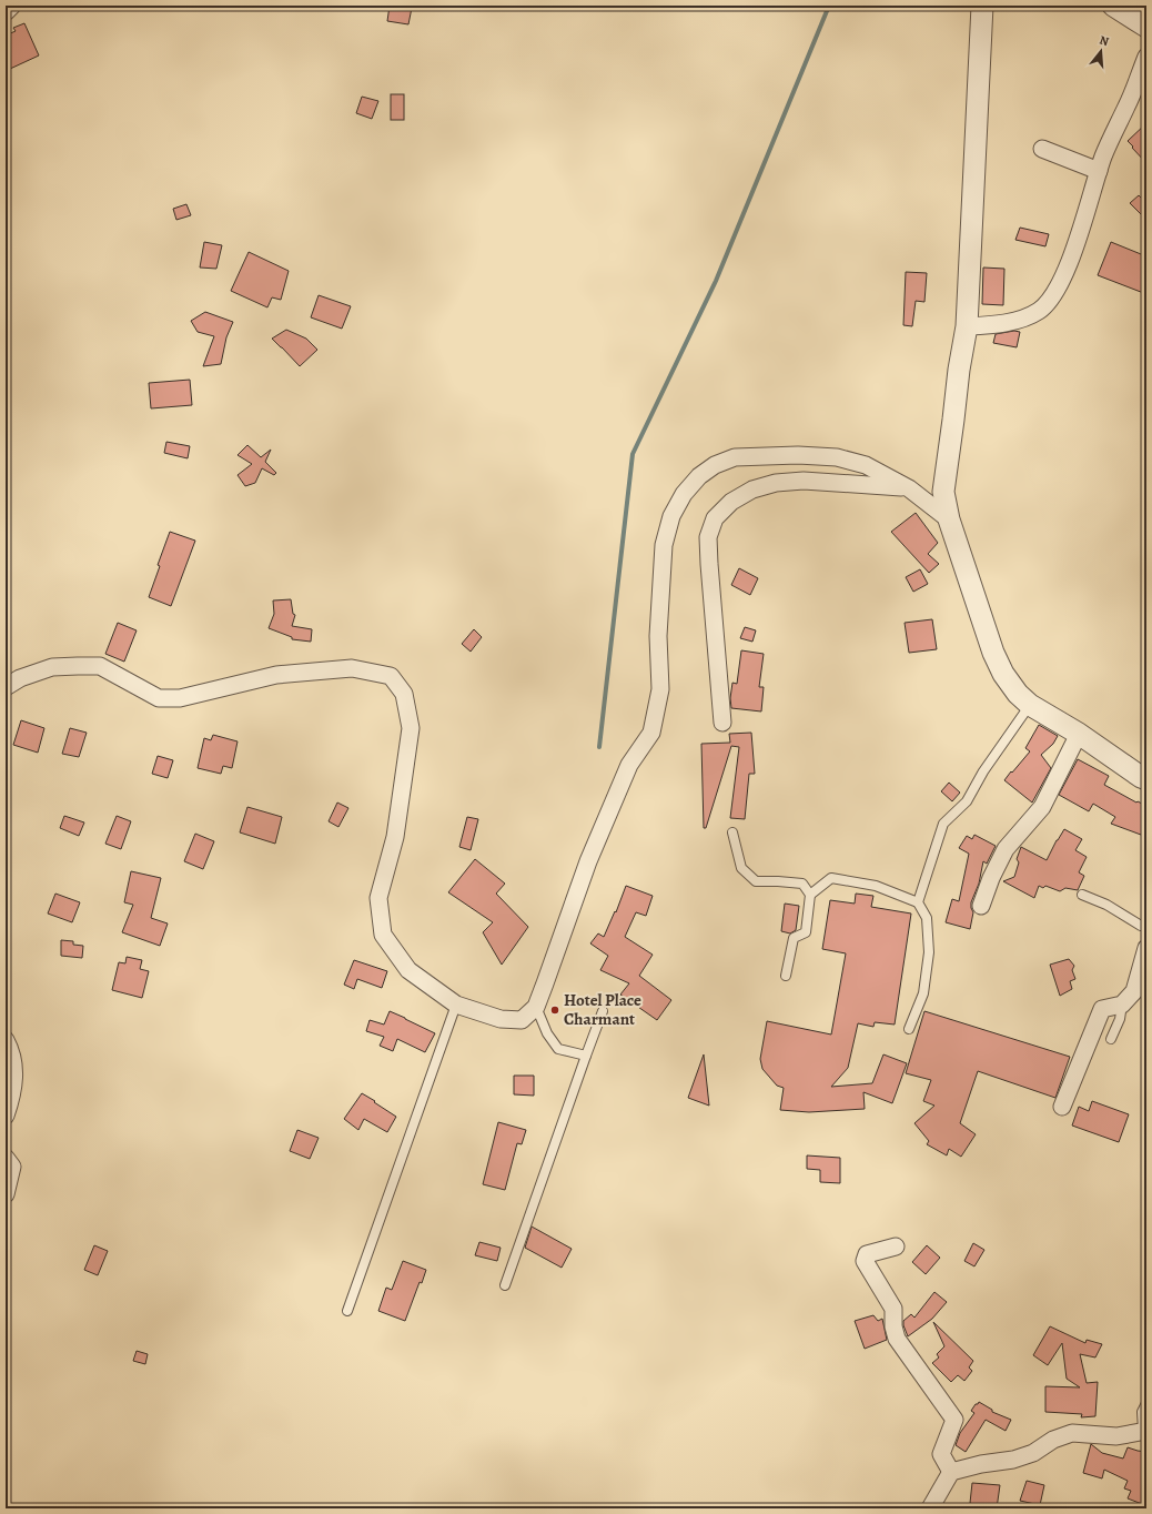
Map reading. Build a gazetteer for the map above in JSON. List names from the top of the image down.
{
  "places": ["Hotel Place Charmant"],
  "north": "top"
}
